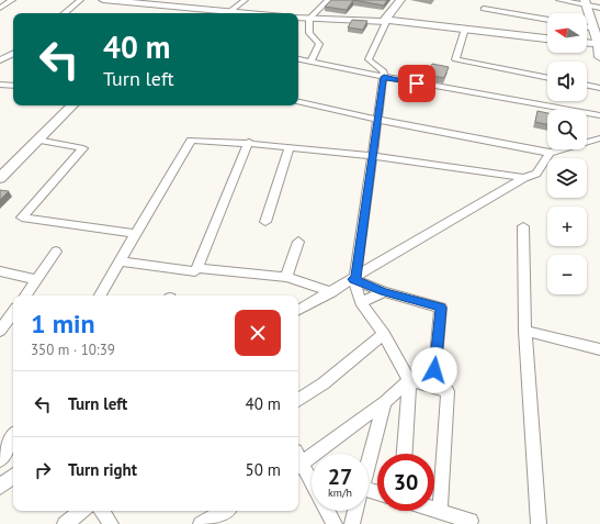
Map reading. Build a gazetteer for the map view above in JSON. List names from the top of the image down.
{
  "north": "left",
  "page": {
    "map_buttons": ["+", "−"],
    "turn": ["40 m", "Turn left"],
    "heading": ["1 min", "350 m · 10:39"],
    "list": [
      {
        "name": "Turn left",
        "value": "40 m"
      },
      {
        "name": "Turn right",
        "value": "50 m"
      }
    ],
    "speed": "27 km/h",
    "limit": "30"
  }
}
